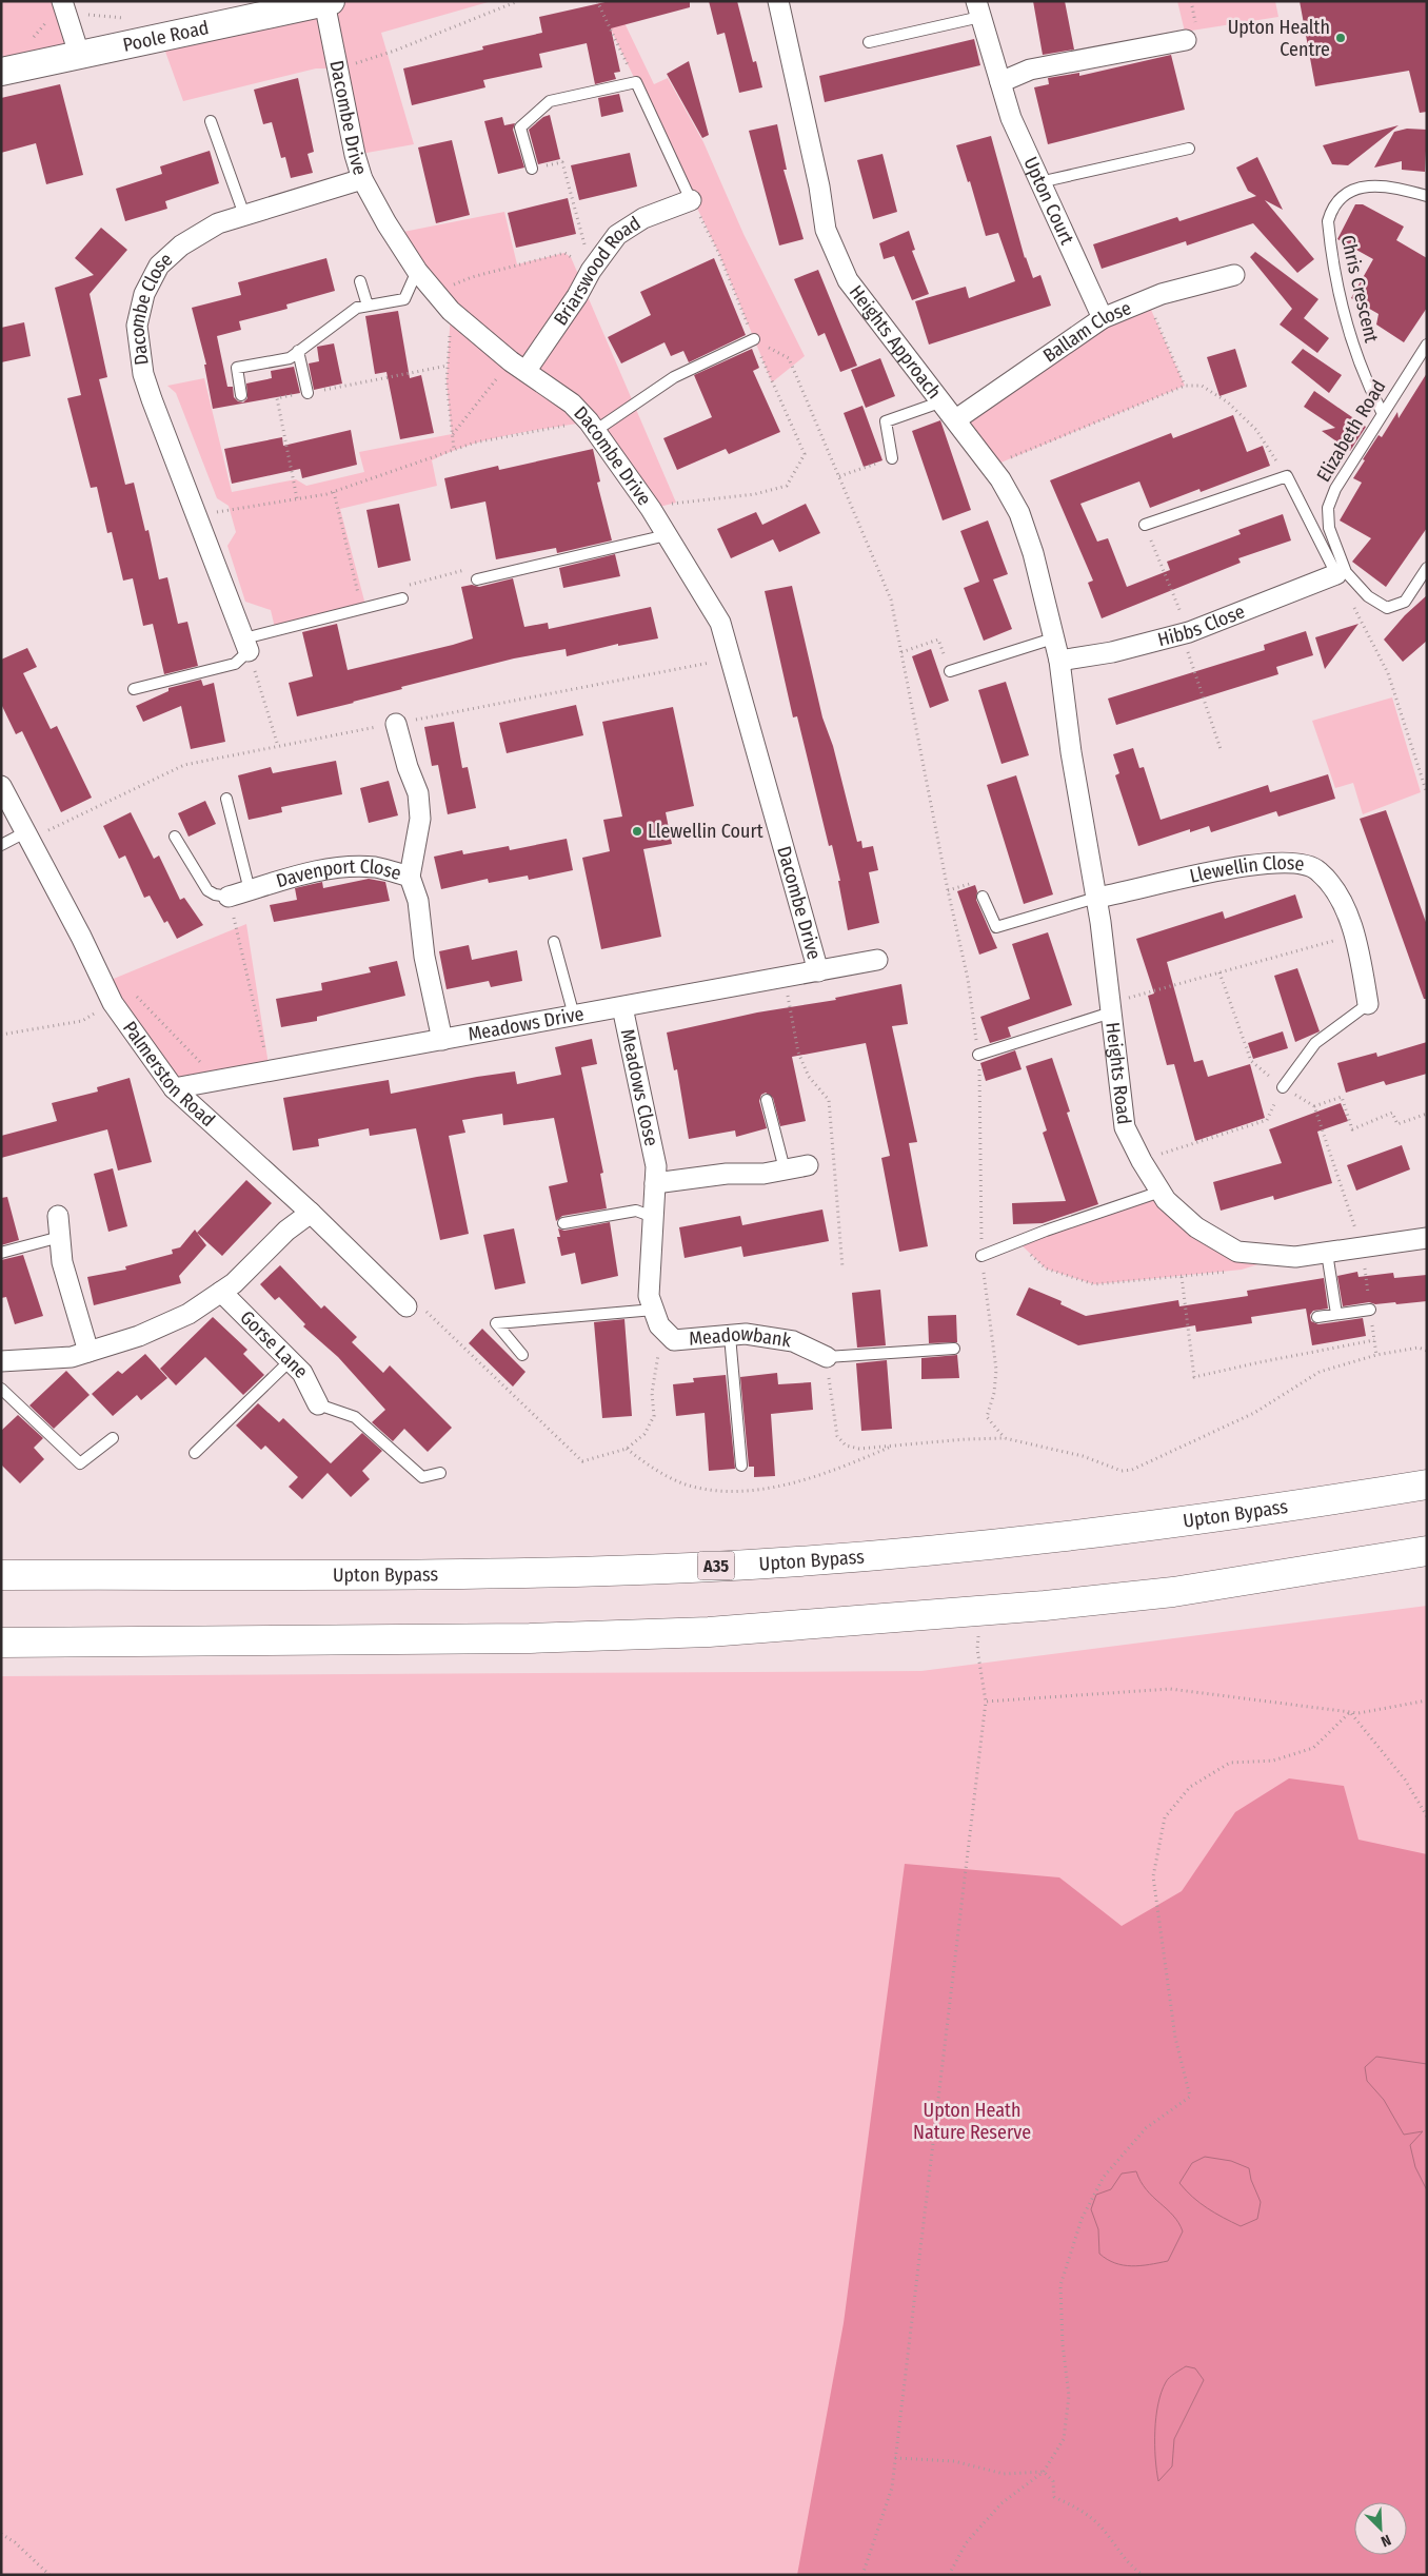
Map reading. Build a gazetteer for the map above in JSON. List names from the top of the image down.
{
  "streets": {
    "highway": ["Upton Bypass", "A35"],
    "main road": ["Poole Road"],
    "street": [
      "Dacombe Drive",
      "Upton Court",
      "Briarswood Road",
      "Dacombe Close",
      "Ballam Close",
      "Heights Approach",
      "Hibbs Close",
      "Llewellin Close",
      "Davenport Close",
      "Meadows Drive",
      "Palmerston Road",
      "Heights Road",
      "Meadows Close",
      "Meadowbank",
      "Gorse Lane"
    ],
    "lane": ["Chris Crescent", "Elizabeth Road"]
  },
  "crossings": [
    ["Poole Road", "Dacombe Drive"],
    ["Dacombe Drive", "Briarswood Road"],
    ["Dacombe Drive", "Dacombe Close"],
    ["Dacombe Drive", "Meadows Drive"],
    ["Upton Court", "Ballam Close"],
    ["Chris Crescent", "Elizabeth Road"],
    ["Ballam Close", "Heights Approach"],
    ["Heights Approach", "Hibbs Close"],
    ["Heights Approach", "Heights Road"],
    ["Elizabeth Road", "Hibbs Close"],
    ["Hibbs Close", "Heights Road"],
    ["Llewellin Close", "Heights Road"],
    ["Davenport Close", "Meadows Drive"],
    ["Meadows Drive", "Palmerston Road"],
    ["Meadows Drive", "Meadows Close"],
    ["Meadows Close", "Meadowbank"]
  ],
  "parks": ["Upton Heath Nature Reserve"],
  "places": ["Upton Health Centre", "Llewellin Court"],
  "north": "bottom right"
}
